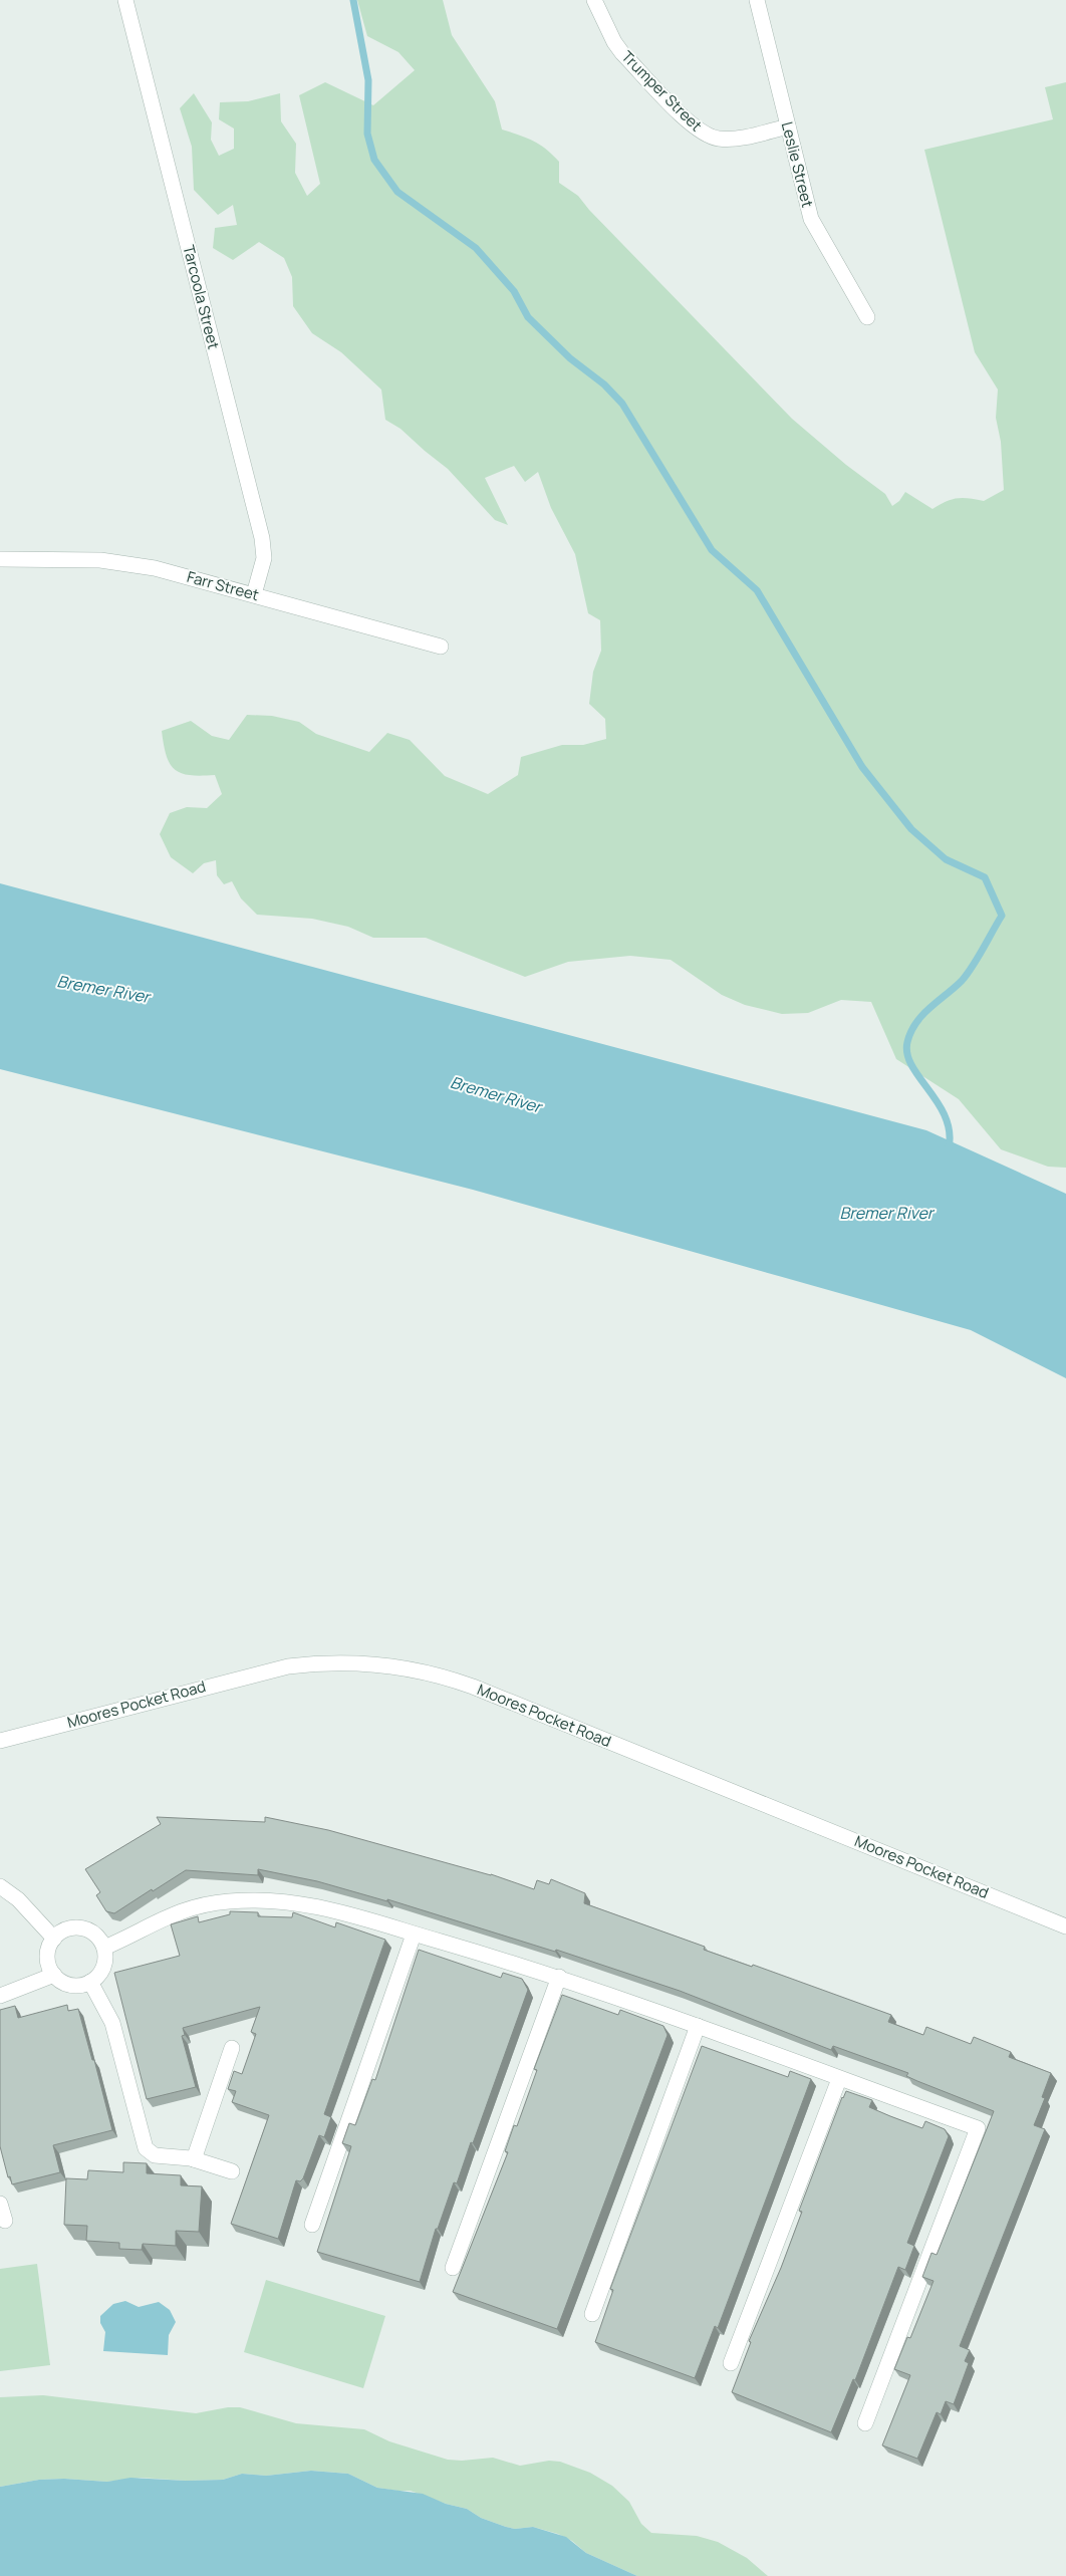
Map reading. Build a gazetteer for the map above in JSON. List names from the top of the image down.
{
  "streets": {
    "street": [
      "Trumper Street",
      "Leslie Street",
      "Tarcoola Street",
      "Farr Street",
      "Moores Pocket Road"
    ]
  },
  "crossings": [
    ["Trumper Street", "Leslie Street"],
    ["Tarcoola Street", "Farr Street"]
  ],
  "water": ["Bremer River"]
}
